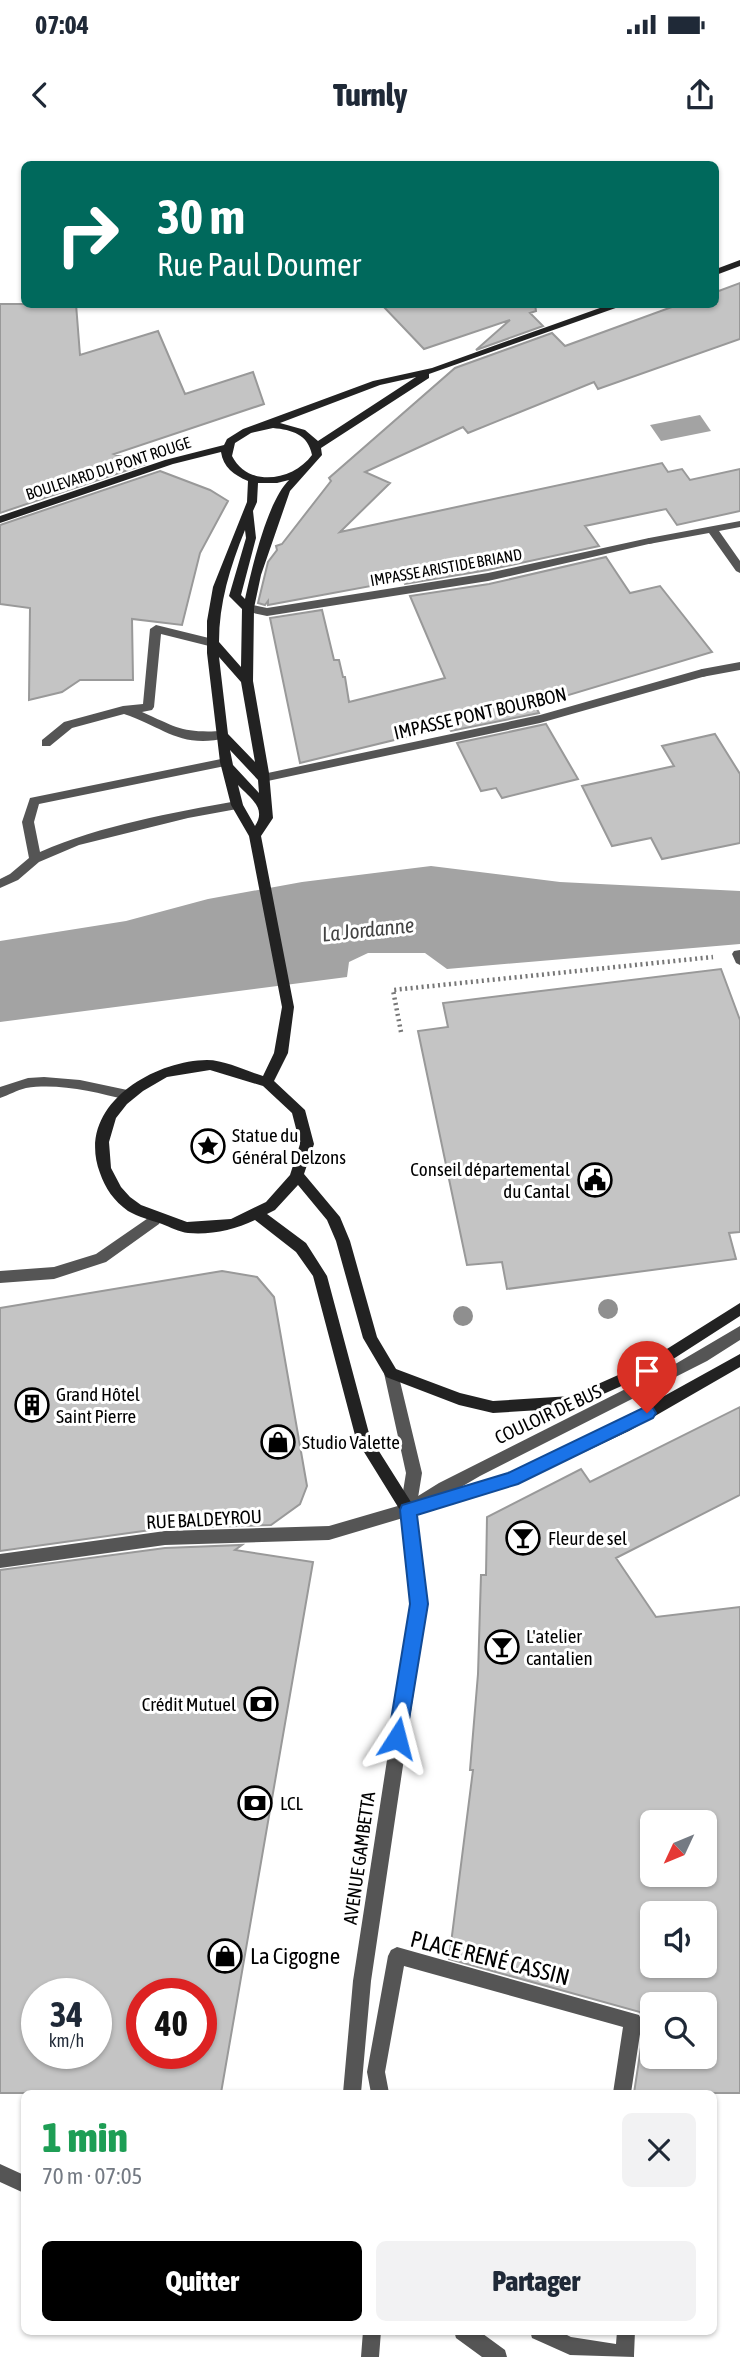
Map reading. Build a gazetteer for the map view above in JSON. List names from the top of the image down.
{
  "streets": {
    "main road": ["BOULEVARD DU PONT ROUGE", "AVENUE GAMBETTA"],
    "street": [
      "IMPASSE ARISTIDE BRIAND",
      "IMPASSE PONT BOURBON",
      "COULOIR DE BUS",
      "RUE BALDEYROU",
      "PLACE RENÉ CASSIN"
    ]
  },
  "crossings": [
    ["COULOIR DE BUS", "RUE BALDEYROU"],
    ["COULOIR DE BUS", "AVENUE GAMBETTA"],
    ["RUE BALDEYROU", "AVENUE GAMBETTA"]
  ],
  "water": ["La Jordanne"],
  "places": {
    "place": ["Statue du Général Delzons"],
    "public building": ["Conseil départemental du Cantal"],
    "building": ["Grand Hôtel Saint Pierre"],
    "shop": ["Studio Valette", "La Cigogne"],
    "bar": ["Fleur de sel", "L'atelier cantalien"],
    "bank": ["Crédit Mutuel", "LCL"]
  },
  "north": "bottom left",
  "page": {
    "status": "07:04",
    "header": "Turnly",
    "turn": ["30 m", "Rue Paul Doumer"],
    "speed": "34 km/h",
    "limit": "40",
    "heading": ["1 min", "70 m · 07:05"],
    "buttons": ["Quitter", "Partager"]
  }
}
